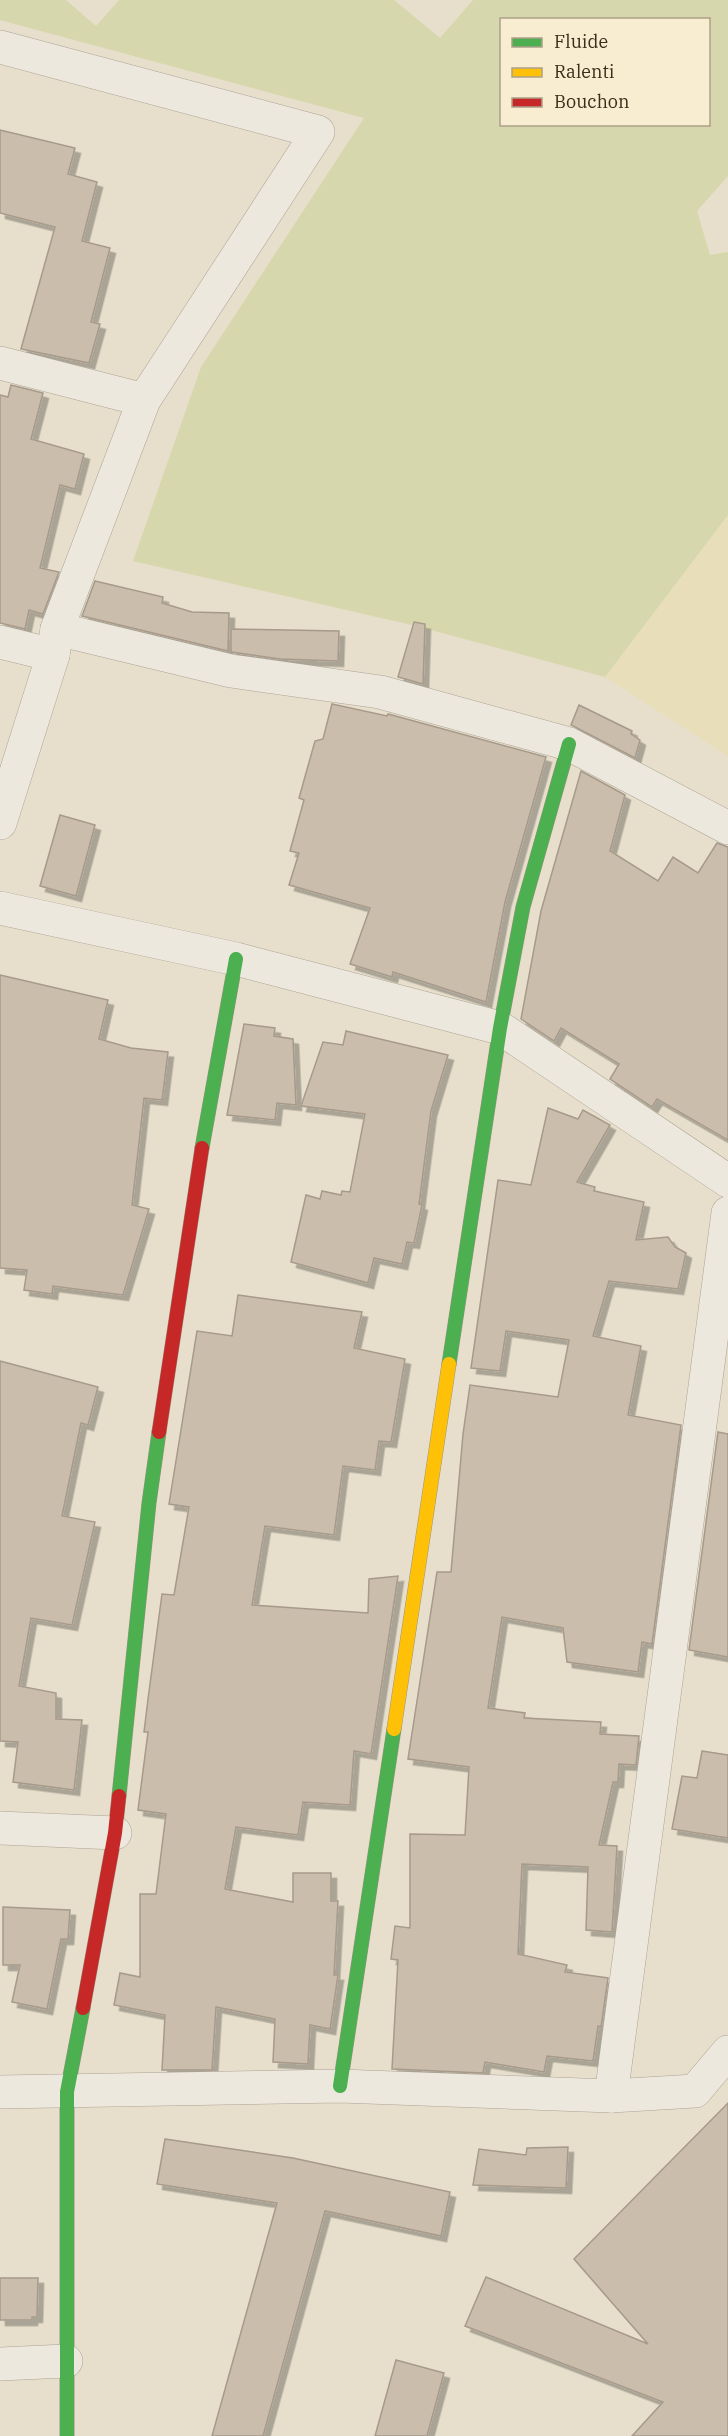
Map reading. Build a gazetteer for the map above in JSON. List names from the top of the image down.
{
  "legend": ["Fluide", "Ralenti", "Bouchon"]
}
